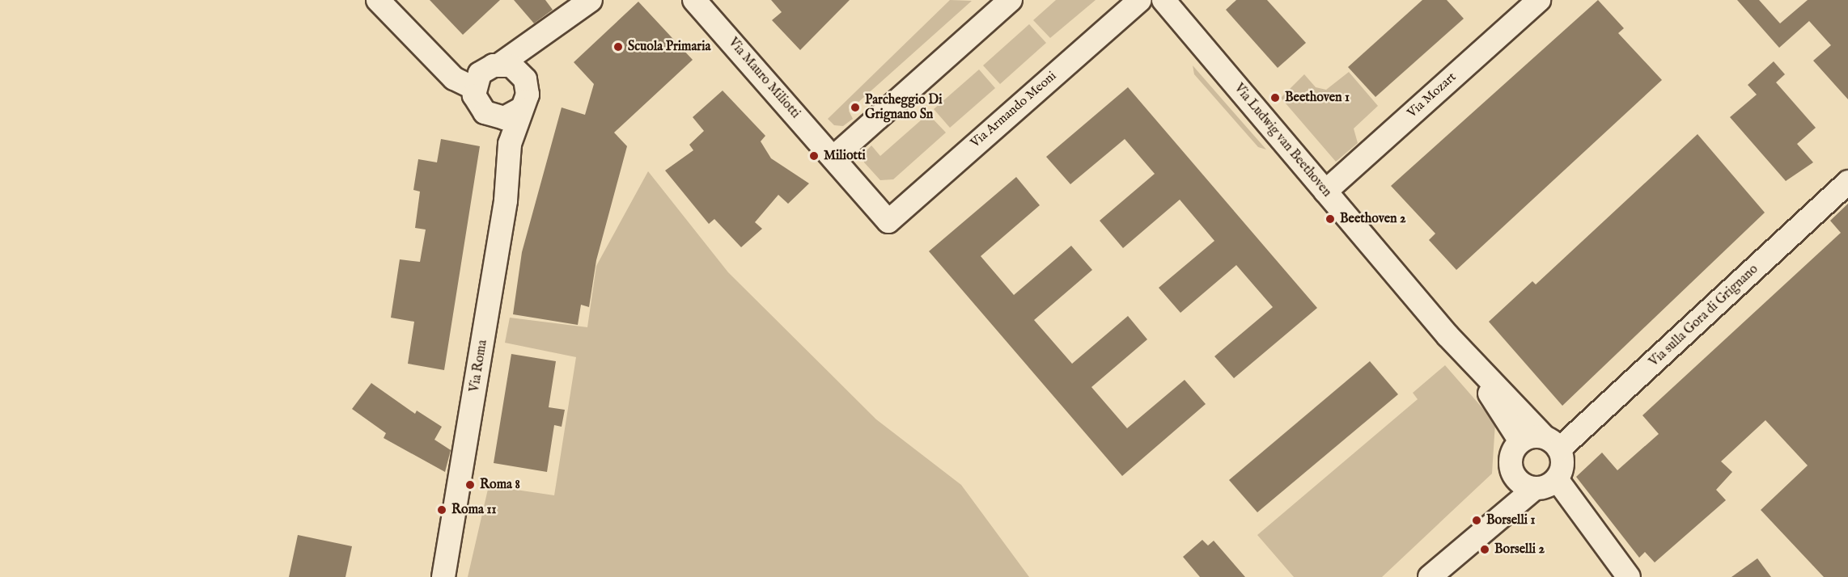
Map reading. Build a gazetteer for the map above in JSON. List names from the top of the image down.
{
  "streets": {
    "street": [
      "Via Mauro Miliotti",
      "Via Mozart",
      "Via Armando Meoni",
      "Via Ludwig van Beethoven",
      "Via sulla Gora di Grignano",
      "Via Roma"
    ]
  },
  "crossings": [
    ["Via Mauro Miliotti", "Via Armando Meoni"],
    ["Via Mozart", "Via Ludwig van Beethoven"],
    ["Via Ludwig van Beethoven", "Via sulla Gora di Grignano"]
  ],
  "places": [
    "Scuola Primaria",
    "Beethoven 1",
    "Parcheggio Di Grignano Sn",
    "Miliotti",
    "Beethoven 2",
    "Roma 8",
    "Roma 11",
    "Borselli 1",
    "Borselli 2"
  ]
}
